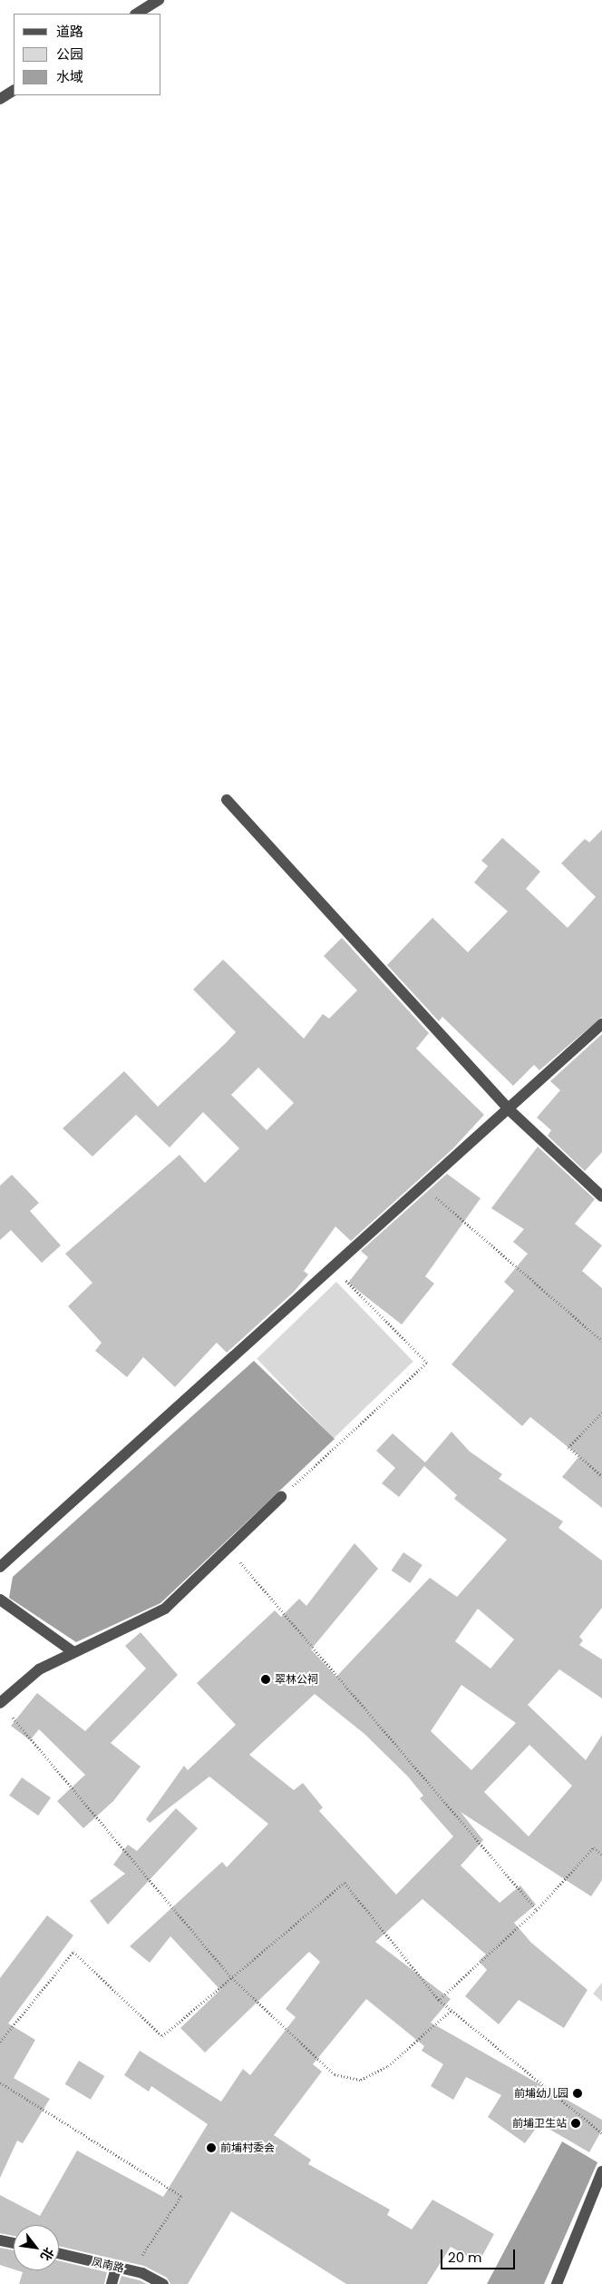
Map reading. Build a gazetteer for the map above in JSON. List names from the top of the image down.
{
  "streets": {
    "street": ["凤南路"]
  },
  "places": [
    "翠林公祠",
    "前埔幼儿园",
    "前埔卫生站",
    "前埔村委会"
  ],
  "legend": ["道路", "公园", "水域"],
  "scale_bar": "20 m",
  "north": "bottom right"
}
